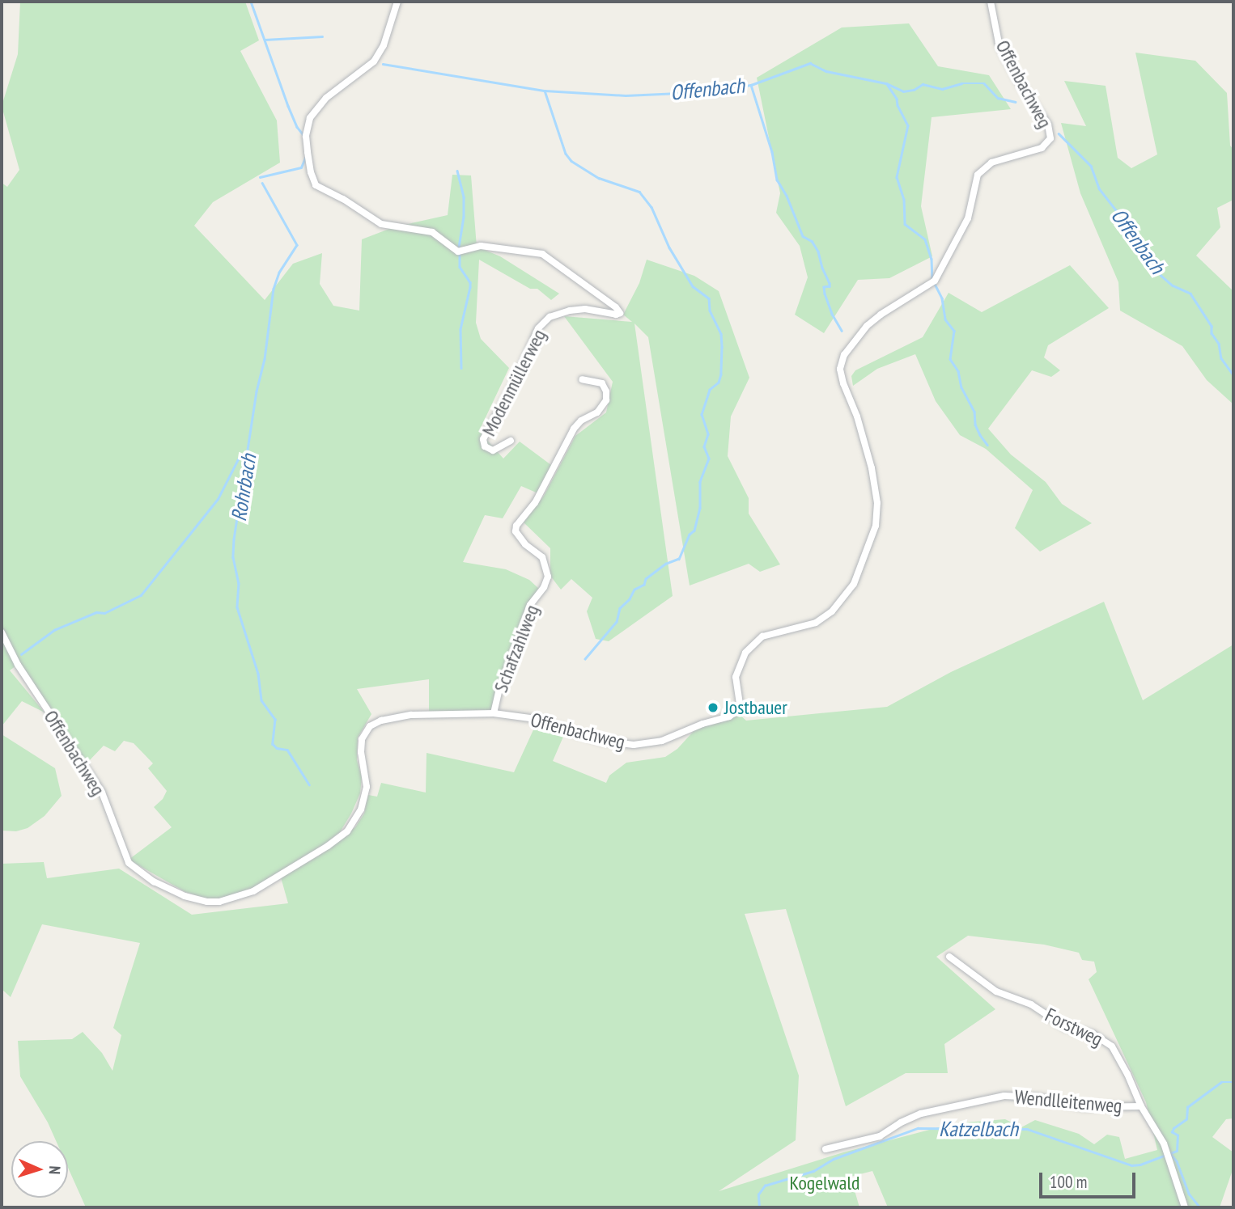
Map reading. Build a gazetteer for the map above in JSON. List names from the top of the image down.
{
  "streets": {
    "street": [
      "Offenbachweg",
      "Modenmüllerweg",
      "Schafzahlweg",
      "Forstweg",
      "Wendlleitenweg"
    ]
  },
  "crossings": [
    ["Offenbachweg", "Schafzahlweg"],
    ["Forstweg", "Wendlleitenweg"]
  ],
  "water": ["Offenbach", "Rohrbach", "Katzelbach"],
  "parks": ["Kogelwald"],
  "places": ["Jostbauer"],
  "scale_bar": "100 m",
  "north": "right"
}
